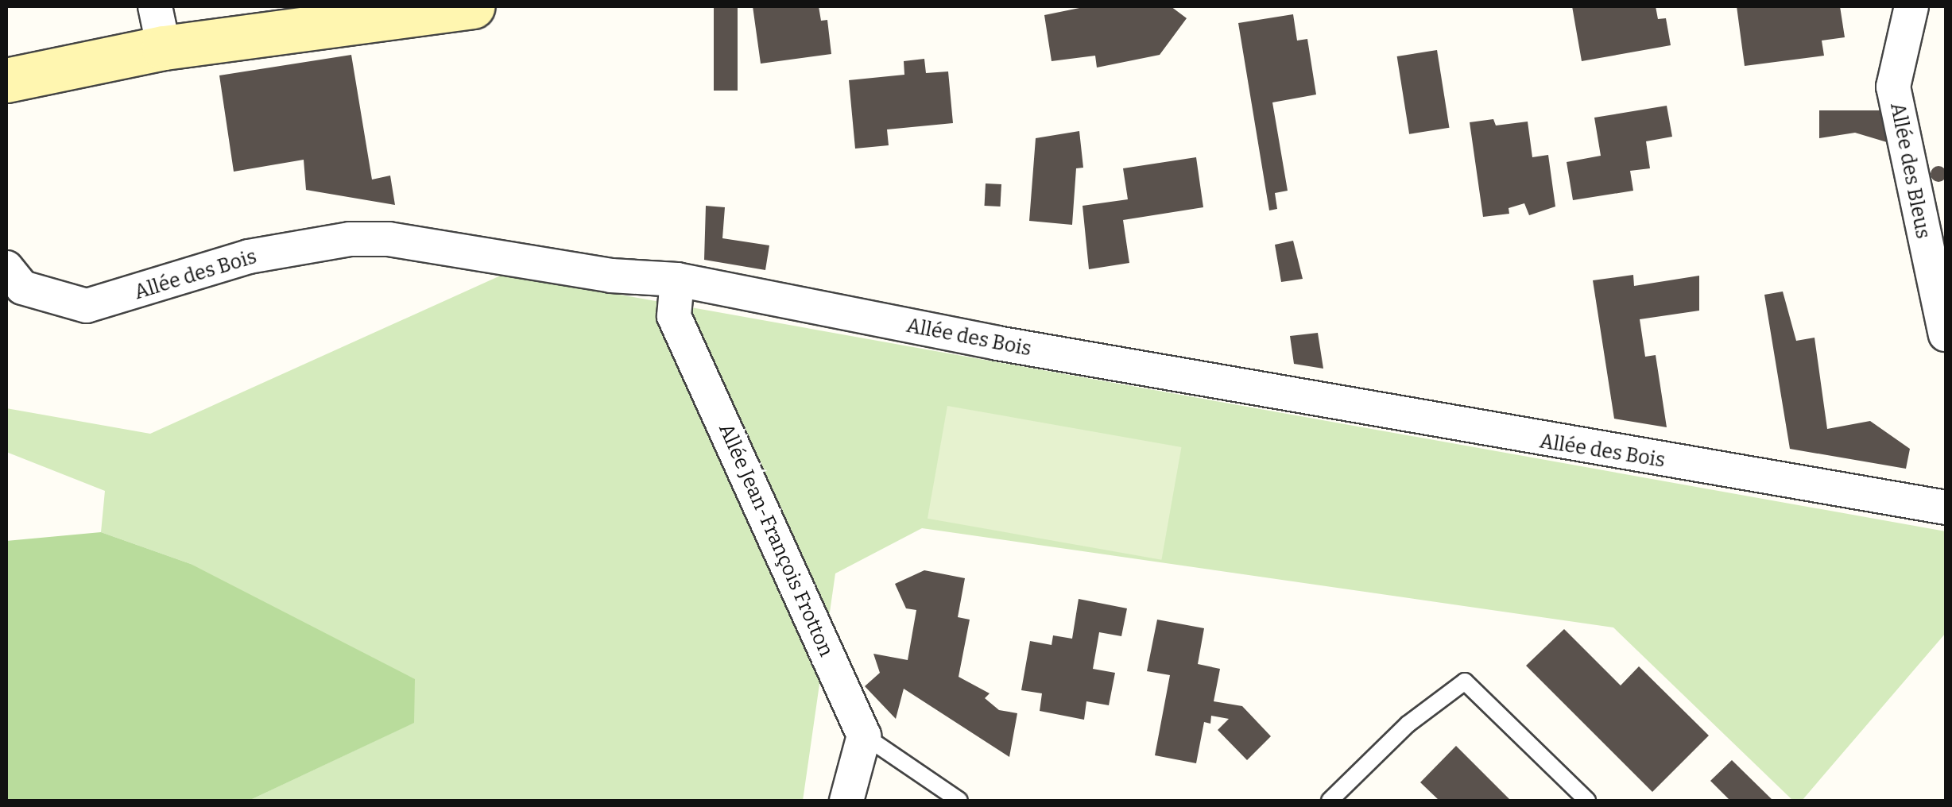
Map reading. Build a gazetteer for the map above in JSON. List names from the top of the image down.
{
  "streets": {
    "street": ["Allée des Bleus", "Allée des Bois", "Allée Jean-François Frotton"]
  },
  "crossings": [
    ["Allée des Bois", "Allée Jean-François Frotton"]
  ]
}
